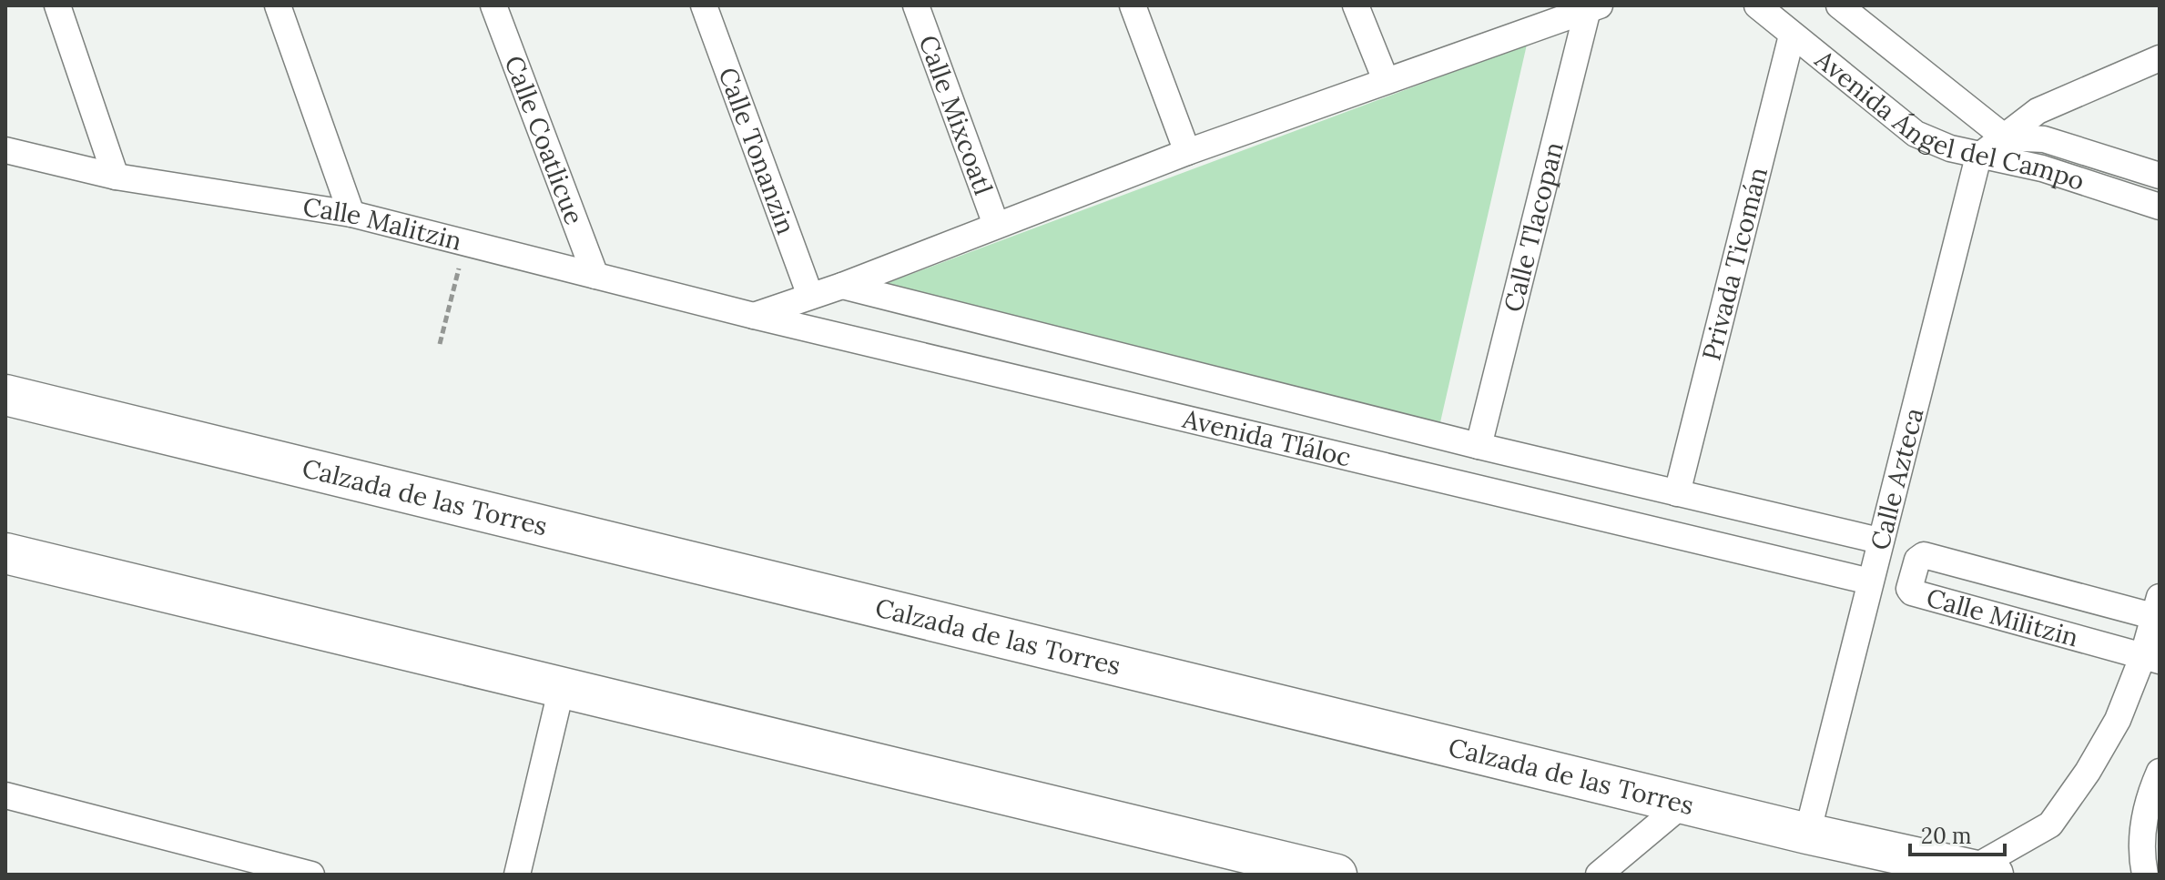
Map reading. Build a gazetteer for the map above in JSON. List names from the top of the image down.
{
  "streets": {
    "main road": ["Calzada de las Torres"],
    "street": [
      "Calle Mixcoatl",
      "Avenida Ángel del Campo",
      "Calle Coatlicue",
      "Calle Tonanzin",
      "Calle Malitzin",
      "Calle Tlacopan",
      "Privada Ticomán",
      "Avenida Tláloc",
      "Calle Azteca",
      "Calle Militzin"
    ]
  },
  "crossings": [
    ["Avenida Ángel del Campo", "Privada Ticomán"],
    ["Avenida Ángel del Campo", "Calle Azteca"],
    ["Calle Coatlicue", "Calle Malitzin"],
    ["Calle Malitzin", "Avenida Tláloc"],
    ["Calle Tlacopan", "Avenida Tláloc"],
    ["Privada Ticomán", "Avenida Tláloc"],
    ["Avenida Tláloc", "Calle Azteca"],
    ["Calle Azteca", "Calzada de las Torres"]
  ],
  "scale_bar": "20 m"
}
